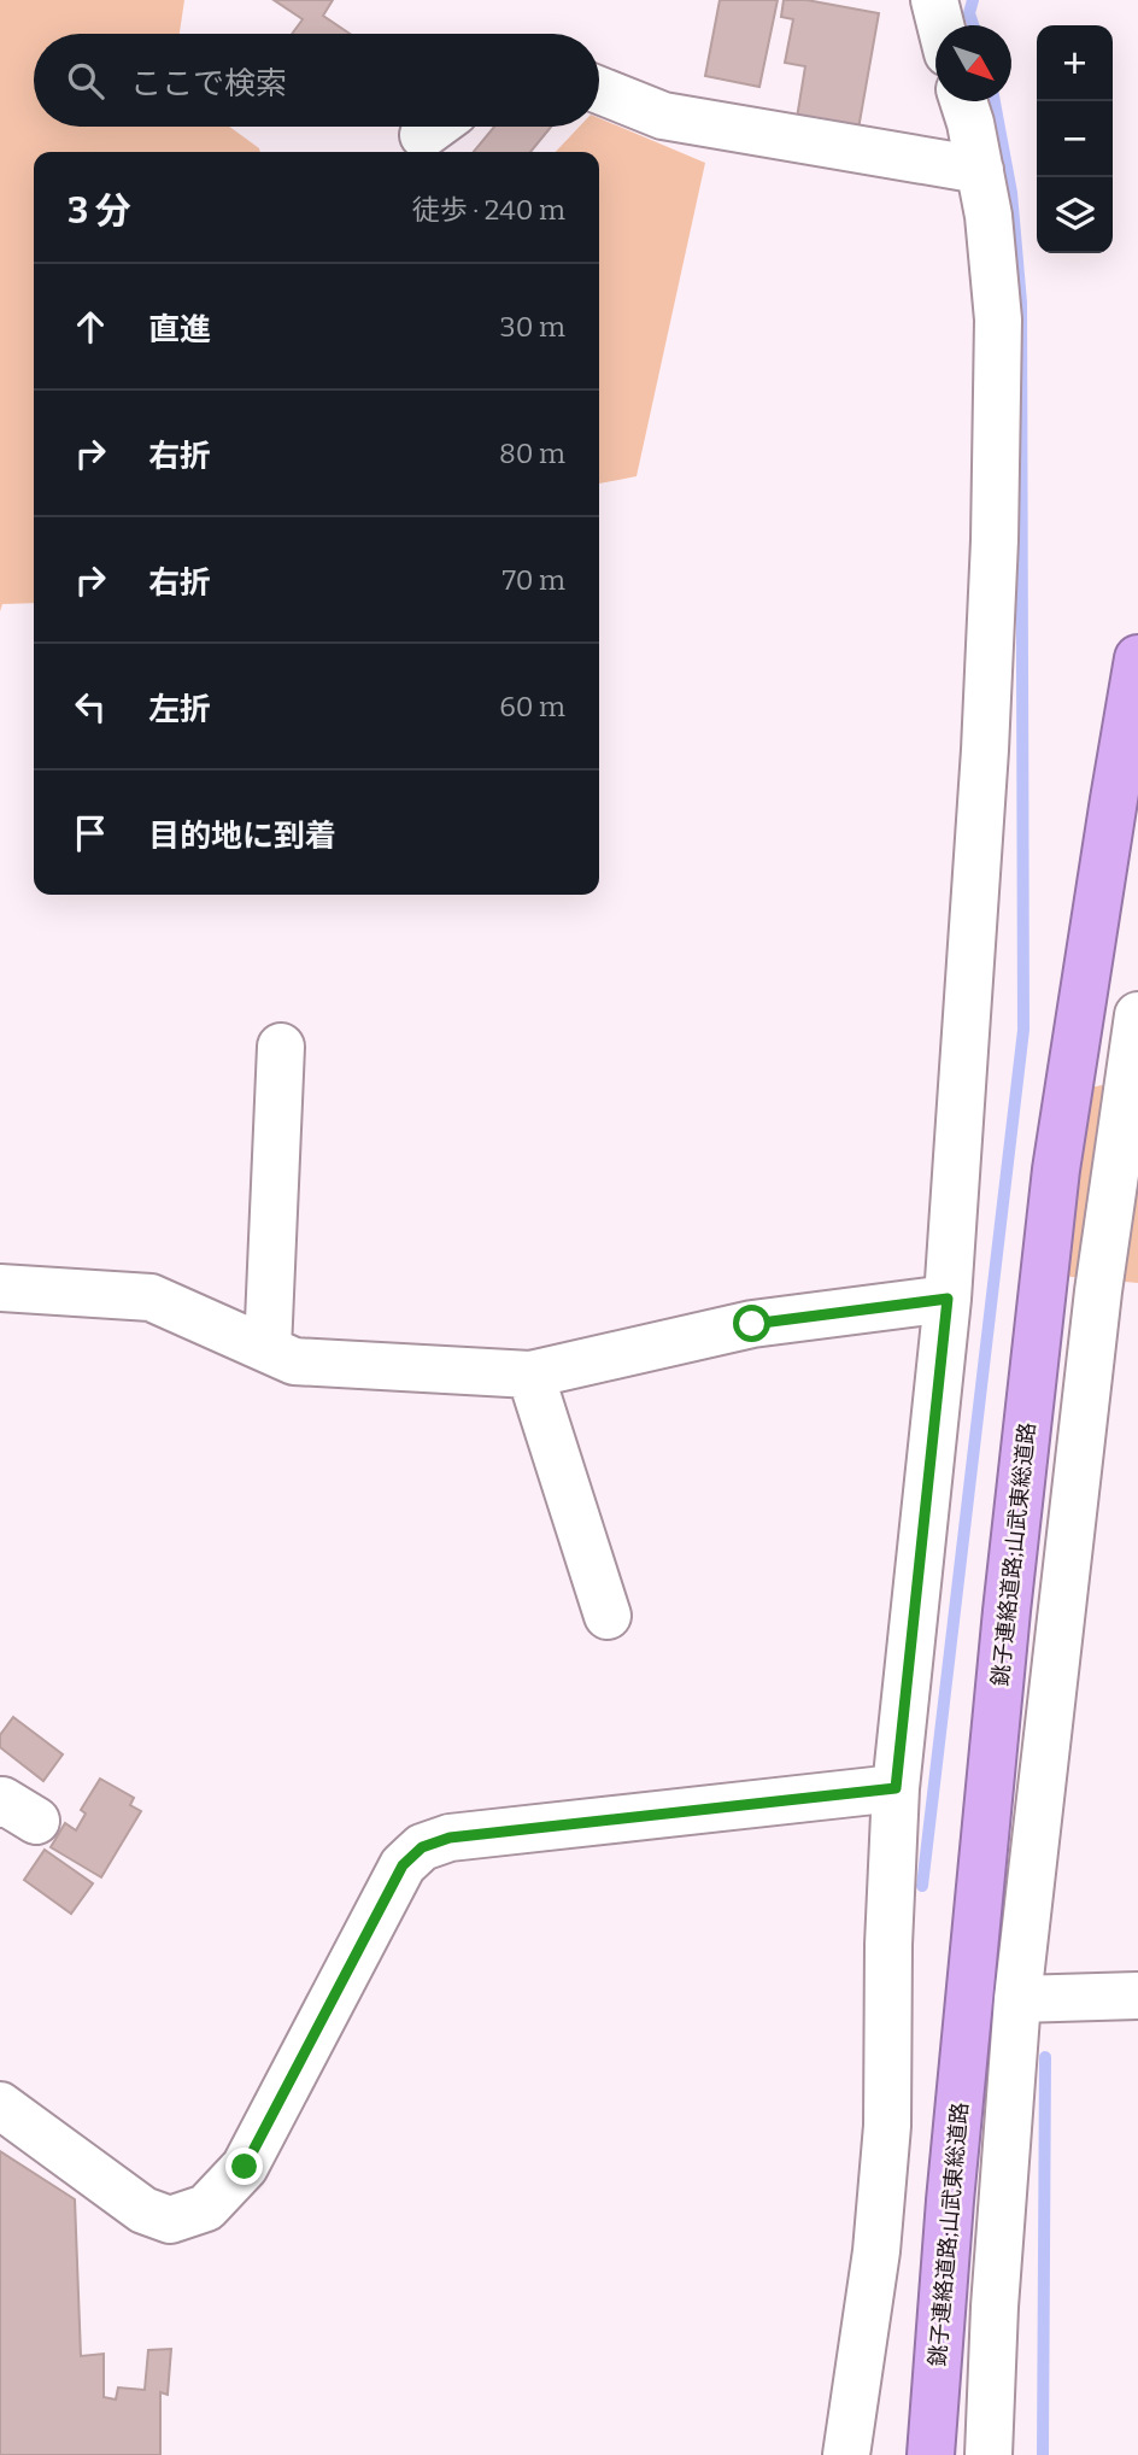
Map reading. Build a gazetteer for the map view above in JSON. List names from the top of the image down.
{
  "streets": {
    "highway": ["銚子連絡道路;山武東総道路"]
  },
  "north": "bottom right",
  "page": {
    "map_buttons": ["+", "−"],
    "search": "ここで検索",
    "heading": ["3 分", "徒歩 · 240 m"],
    "list": [
      ["直進", "30 m"],
      ["右折", "80 m"],
      ["右折", "70 m"],
      ["左折", "60 m"],
      "目的地に到着"
    ]
  }
}
